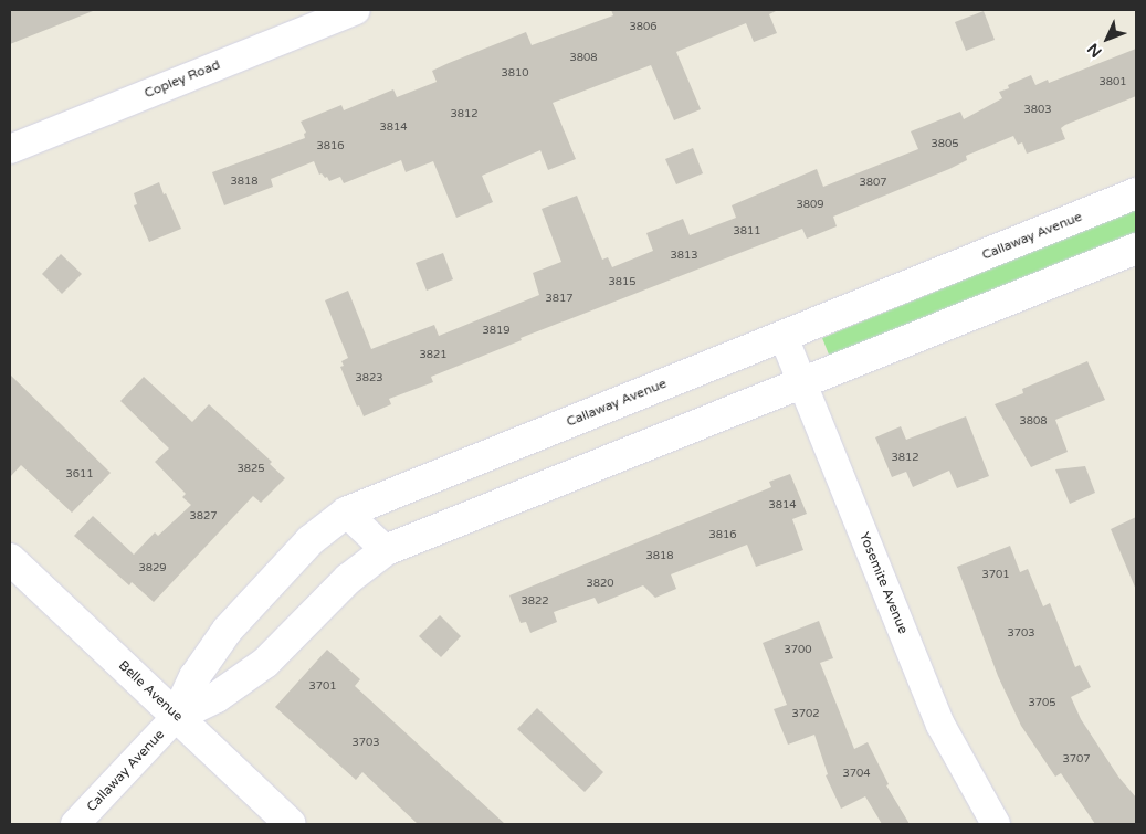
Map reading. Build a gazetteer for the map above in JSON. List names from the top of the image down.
{
  "streets": {
    "street": [
      "Copley Road",
      "Callaway Avenue",
      "Yosemite Avenue",
      "Belle Avenue"
    ]
  },
  "crossings": [
    ["Callaway Avenue", "Yosemite Avenue"],
    ["Callaway Avenue", "Belle Avenue"]
  ],
  "house_numbers": [
    "3806",
    "3808",
    "3810",
    "3801",
    "3803",
    "3812",
    "3814",
    "3805",
    "3816",
    "3818",
    "3807",
    "3809",
    "3811",
    "3813",
    "3815",
    "3817",
    "3819",
    "3821",
    "3823",
    "3808",
    "3812",
    "3825",
    "3611",
    "3814",
    "3827",
    "3816",
    "3818",
    "3829",
    "3701",
    "3820",
    "3822",
    "3703",
    "3700",
    "3701",
    "3705",
    "3702",
    "3703",
    "3707",
    "3704"
  ],
  "north": "bottom left"
}
